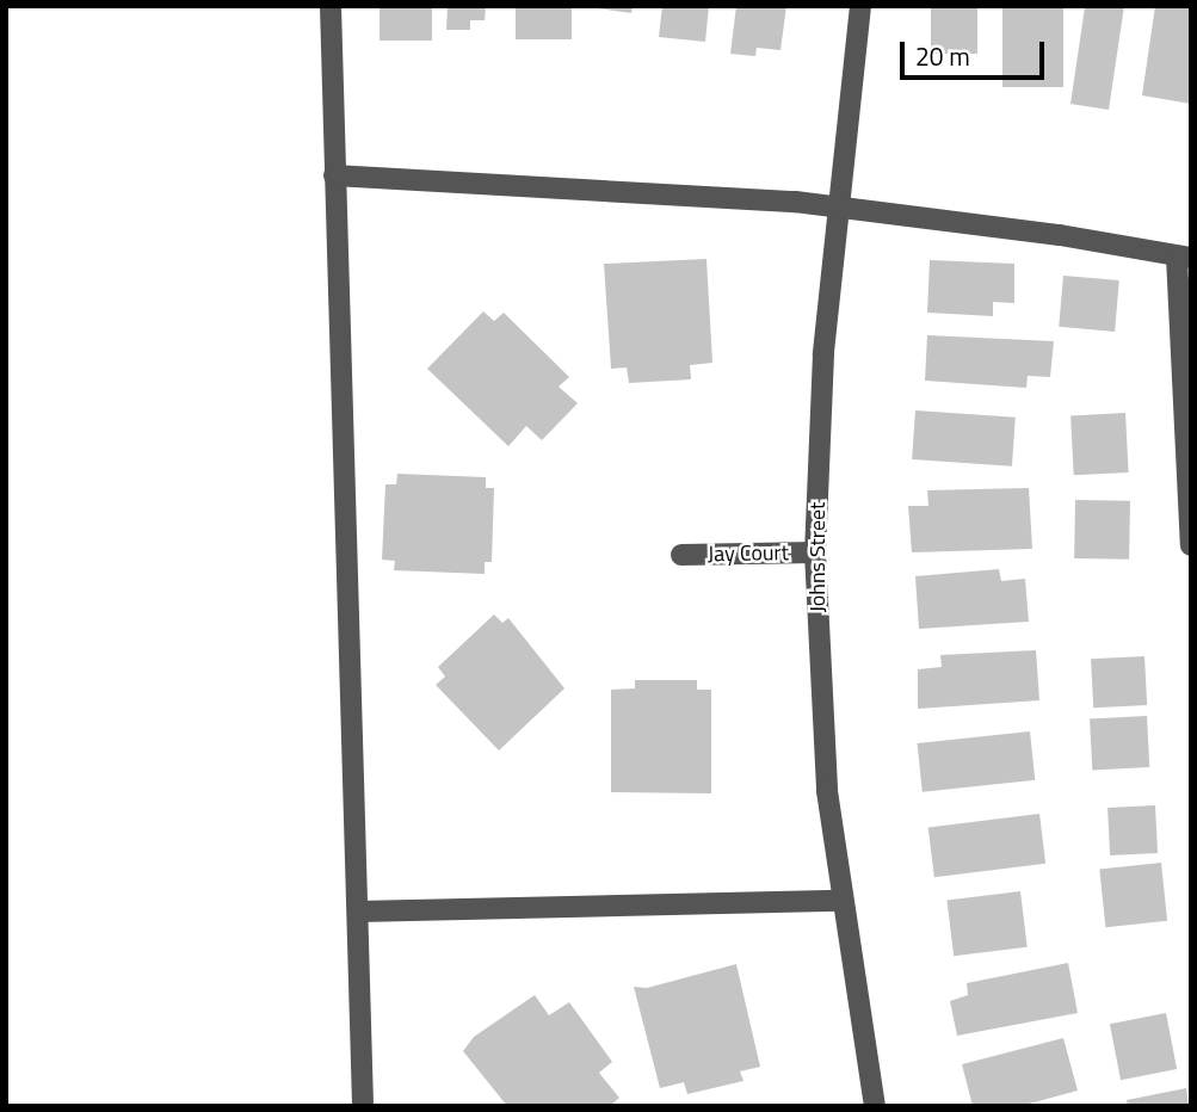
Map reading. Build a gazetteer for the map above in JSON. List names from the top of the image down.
{
  "streets": {
    "street": ["Jay Court", "Johns Street"]
  },
  "crossings": [
    ["Jay Court", "Johns Street"]
  ],
  "scale_bar": "20 m"
}
